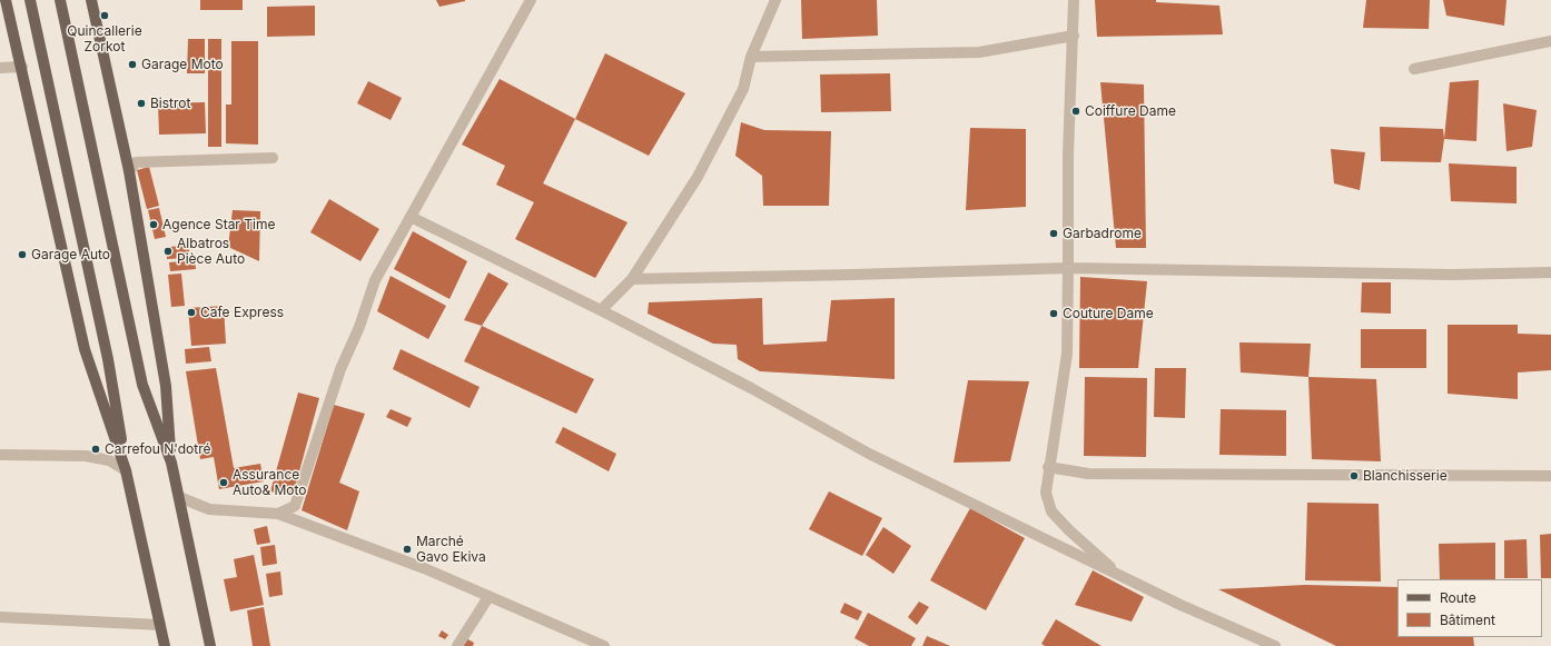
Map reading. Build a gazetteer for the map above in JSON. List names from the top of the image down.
{
  "places": [
    "Quincallerie Zorkot",
    "Garage Moto",
    "Bistrot",
    "Coiffure Dame",
    "Agence Star Time",
    "Garbadrome",
    "Albatros Pièce Auto",
    "Garage Auto",
    "Cafe Express",
    "Couture Dame",
    "Carrefou N'dotré",
    "Blanchisserie",
    "Assurance Auto& Moto",
    "Marché Gavo Ekiva"
  ],
  "legend": ["Route", "Bâtiment"]
}
